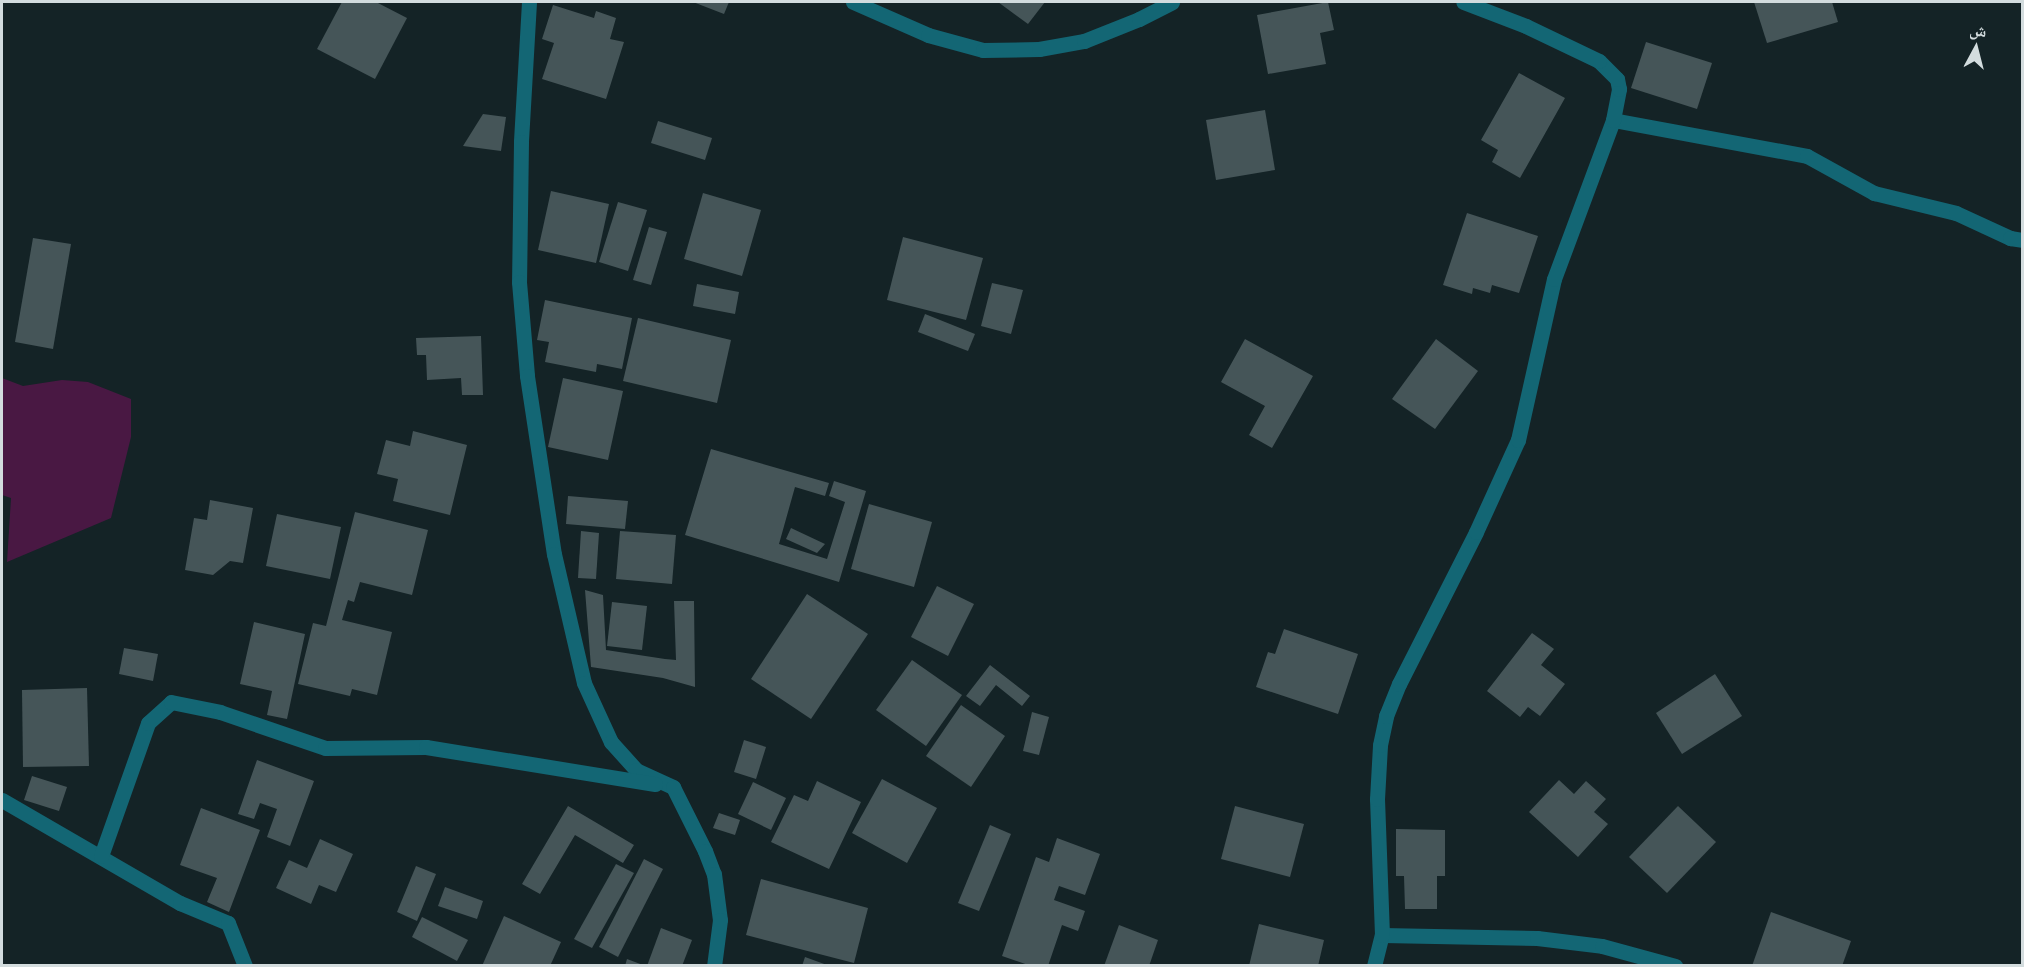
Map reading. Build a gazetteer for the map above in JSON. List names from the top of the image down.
{
  "north": "top"
}
